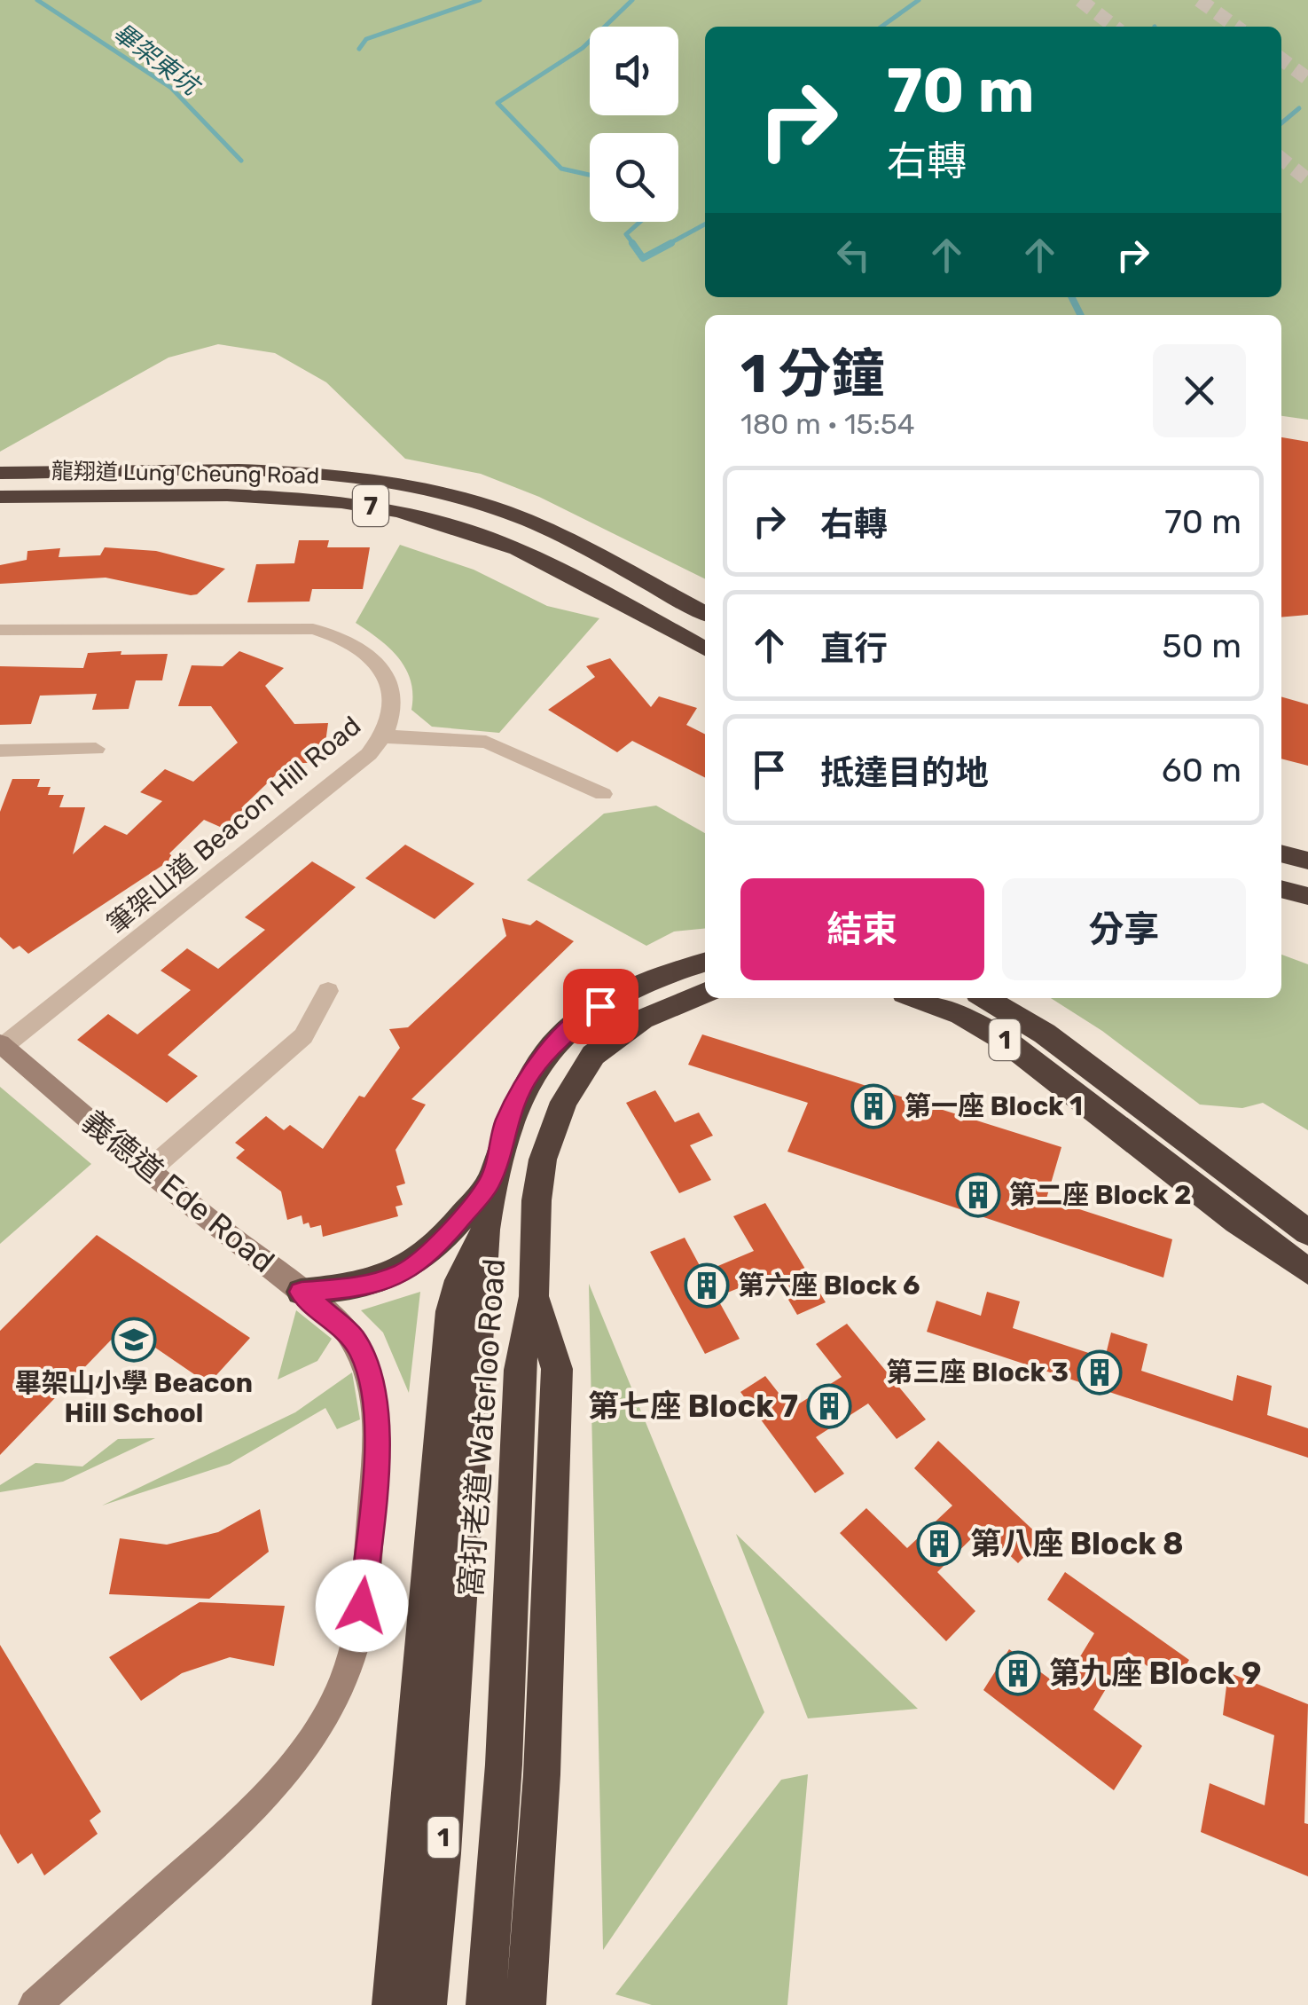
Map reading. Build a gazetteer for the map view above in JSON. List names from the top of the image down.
{
  "streets": {
    "highway": [
      "龍翔道 Lung Cheung Road",
      "7",
      "1",
      "窩打老道 Waterloo Road"
    ],
    "street": ["筆架山道 Beacon Hill Road", "義德道 Ede Road"]
  },
  "crossings": [
    ["筆架山道 Beacon Hill Road", "義德道 Ede Road"]
  ],
  "water": ["畢架東坑"],
  "places": {
    "building": [
      "第一座 Block 1",
      "第二座 Block 2",
      "第六座 Block 6",
      "第三座 Block 3",
      "第七座 Block 7",
      "第八座 Block 8",
      "第九座 Block 9"
    ],
    "school or university": ["畢架山小學 Beacon Hill School"]
  },
  "page": {
    "turn": ["70 m", "右轉"],
    "heading": ["1 分鐘", "180 m · 15:54"],
    "list": [
      {
        "name": "右轉",
        "value": "70 m"
      },
      {
        "name": "直行",
        "value": "50 m"
      },
      {
        "name": "抵達目的地",
        "value": "60 m"
      }
    ],
    "buttons": ["結束", "分享"]
  }
}
